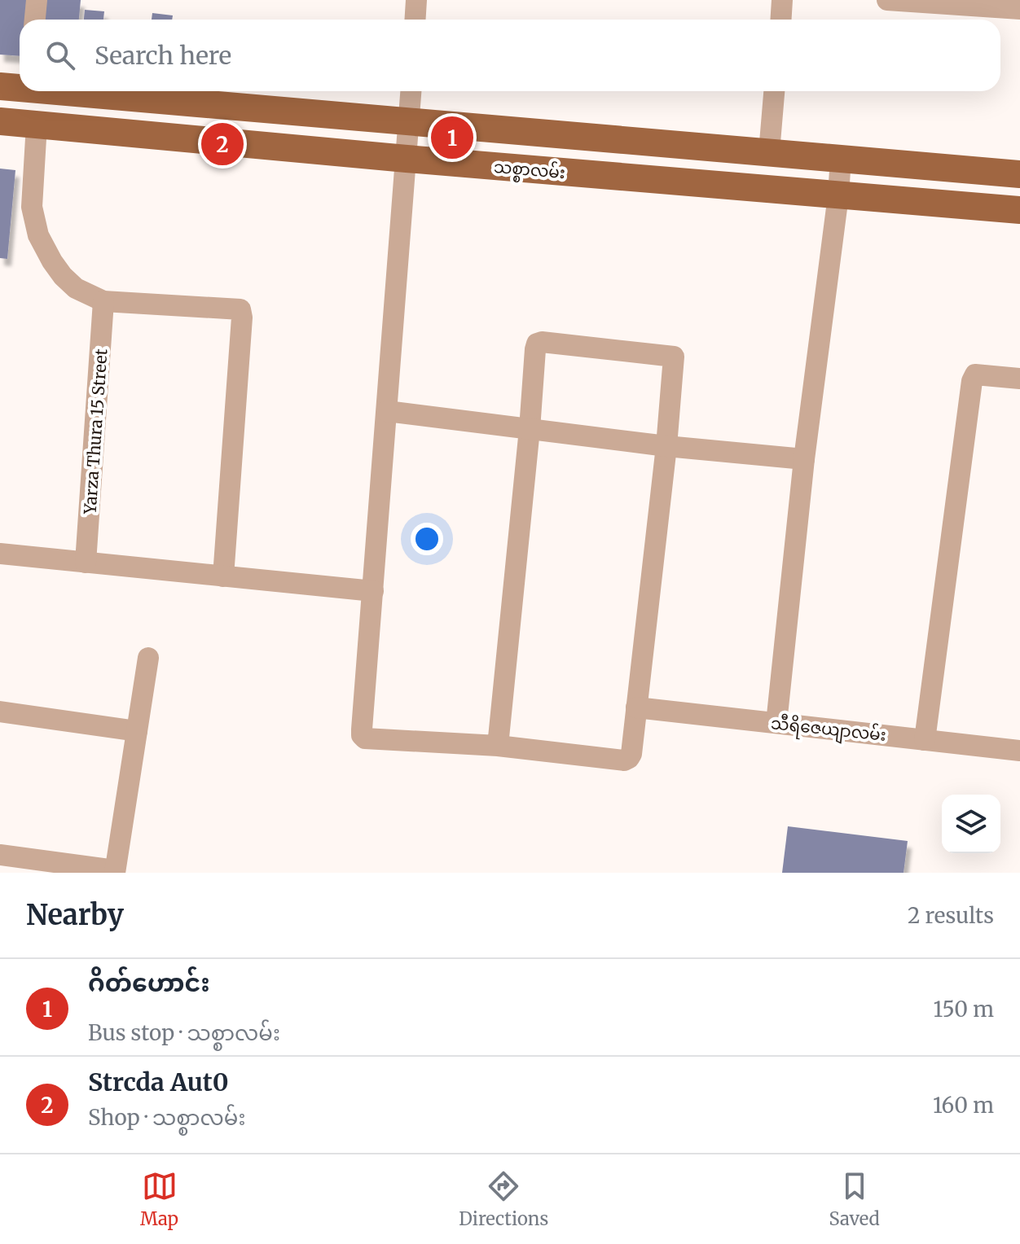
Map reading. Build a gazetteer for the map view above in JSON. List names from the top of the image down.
{
  "streets": {
    "main road": ["သစ္စာလမ်း"],
    "street": ["Yarza Thura 15 Street", "သီရိဇေယျာလမ်း"]
  },
  "page": {
    "search": "Search here",
    "pins": ["1", "2"],
    "heading": ["Nearby", "2 results"],
    "list": [
      {
        "mark": "1",
        "name": "ဂိတ်ဟောင်း",
        "note": "Bus stop · သစ္စာလမ်း",
        "value": "150 m"
      },
      {
        "mark": "2",
        "name": "Strcda Aut0",
        "note": "Shop · သစ္စာလမ်း",
        "value": "160 m"
      }
    ],
    "nav": ["Map", "Directions", "Saved"]
  }
}
